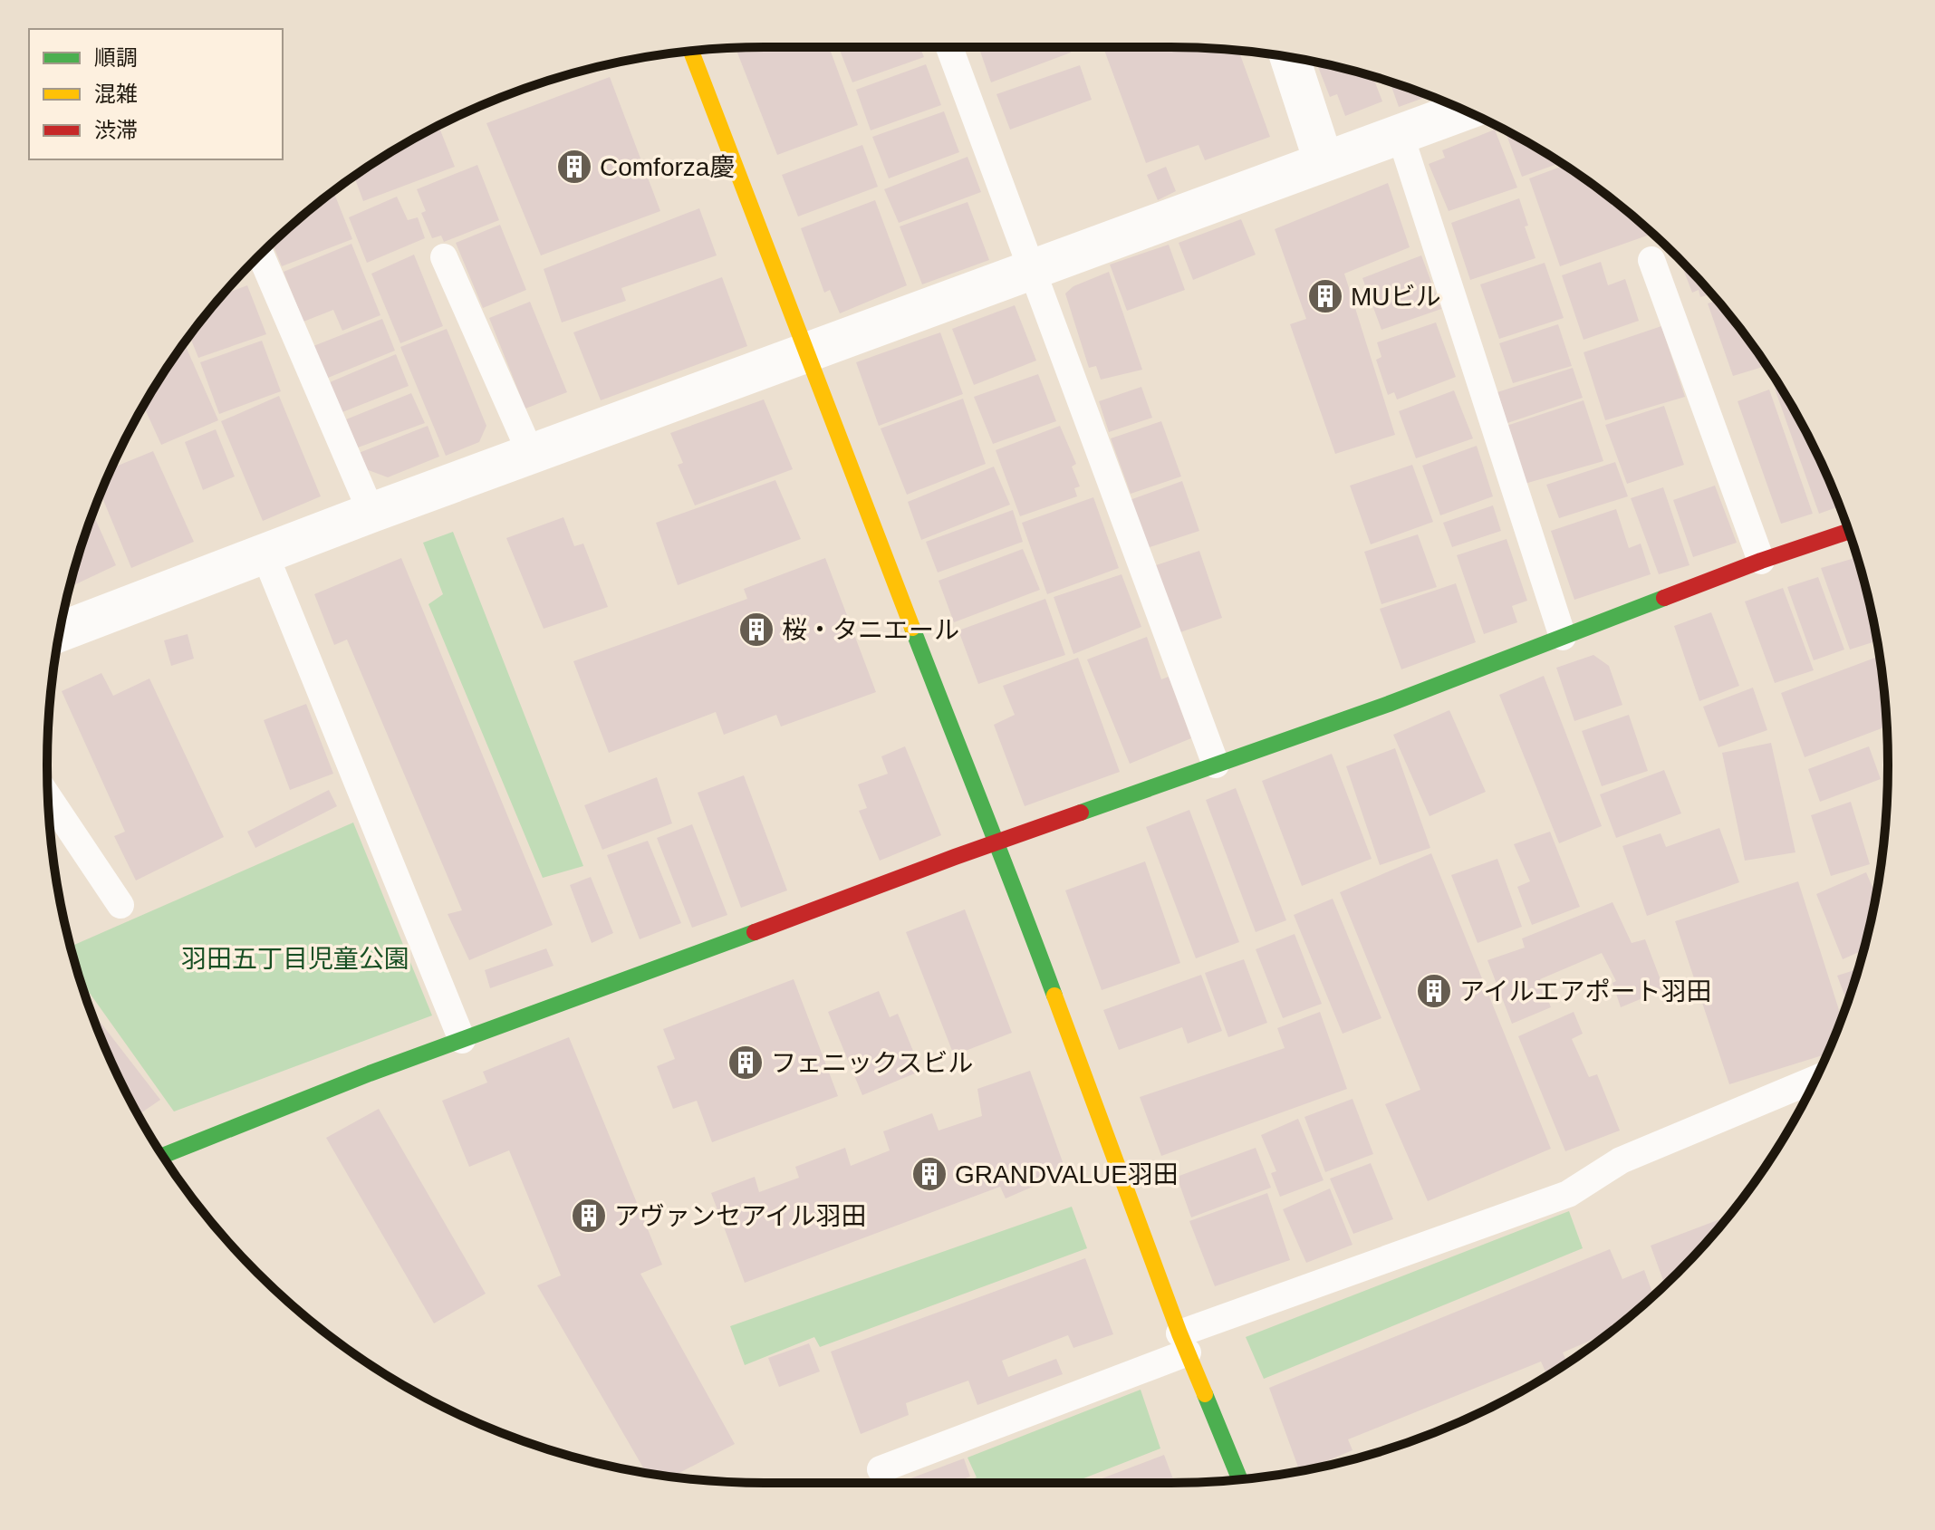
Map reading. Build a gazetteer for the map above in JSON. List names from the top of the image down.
{
  "parks": ["羽田五丁目児童公園"],
  "places": {
    "building": [
      "Comforza慶",
      "MUビル",
      "桜・タニエール",
      "アイルエアポート羽田",
      "フェニックスビル",
      "GRANDVALUE羽田",
      "アヴァンセアイル羽田"
    ]
  },
  "legend": ["順調", "混雑", "渋滞"]
}
